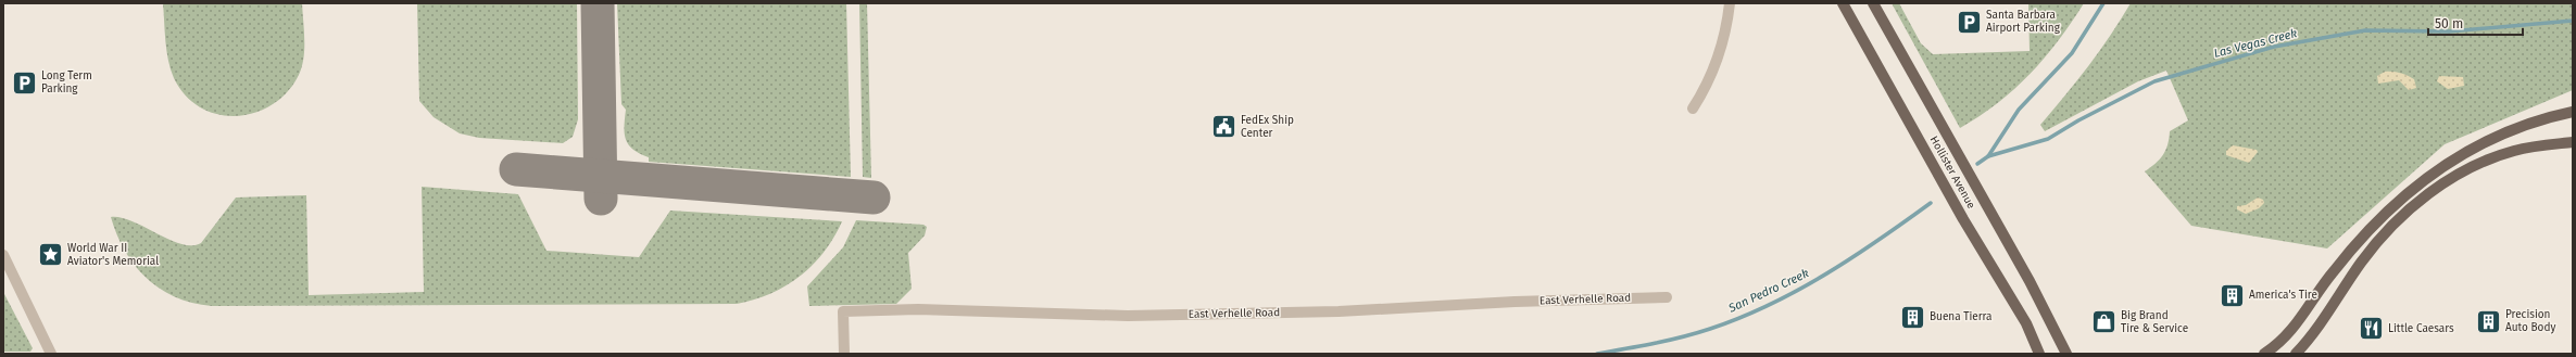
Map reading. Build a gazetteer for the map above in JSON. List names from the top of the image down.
{
  "streets": {
    "main road": ["Hollister Avenue"],
    "street": ["East Verhelle Road"]
  },
  "water": ["Las Vegas Creek", "San Pedro Creek"],
  "places": {
    "parking": ["Santa Barbara Airport Parking", "Long Term Parking"],
    "public building": ["FedEx Ship Center"],
    "place": ["World War II Aviator's Memorial"],
    "building": ["America's Tire", "Buena Tierra", "Precision Auto Body"],
    "shop": ["Big Brand Tire & Service"],
    "restaurant": ["Little Caesars"]
  },
  "scale_bar": "50 m"
}
